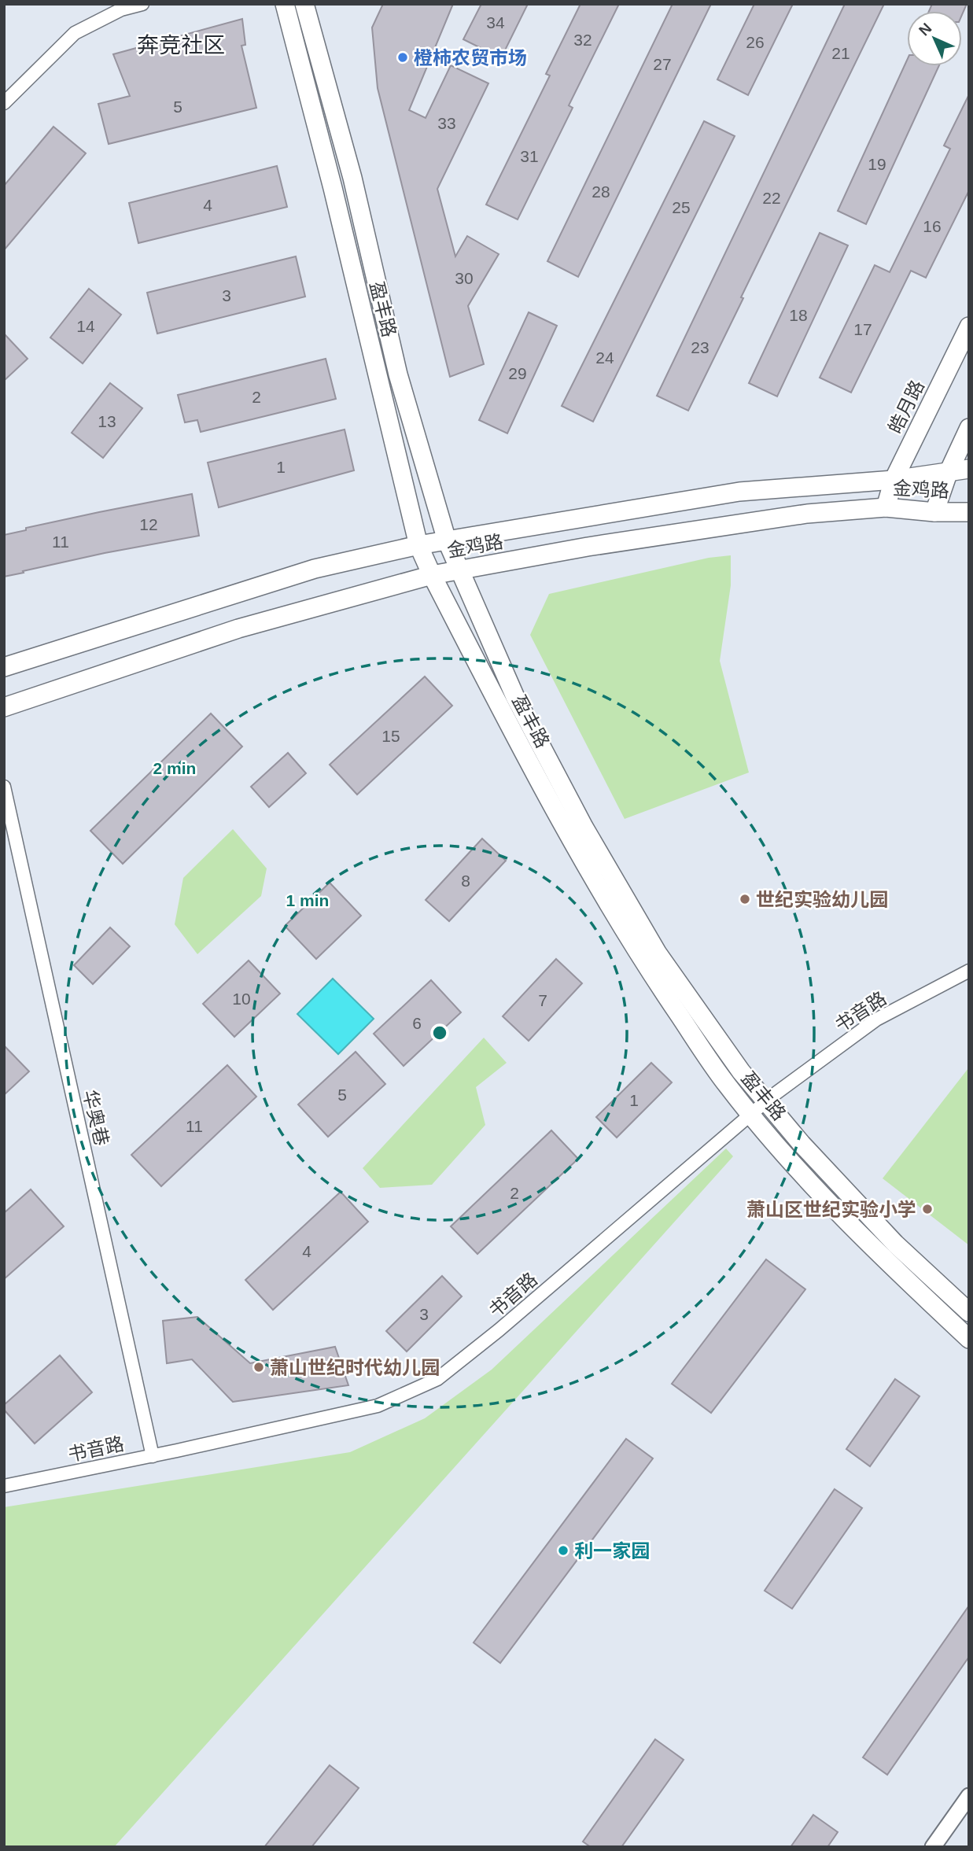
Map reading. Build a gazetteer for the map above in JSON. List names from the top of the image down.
{
  "streets": {
    "main road": ["盈丰路", "皓月路", "金鸡路"],
    "street": ["书音路", "华奥巷"]
  },
  "crossings": [
    ["盈丰路", "金鸡路"],
    ["盈丰路", "书音路"],
    ["皓月路", "金鸡路"],
    ["书音路", "华奥巷"]
  ],
  "districts": ["奔竞社区"],
  "places": [
    "橙柿农贸市场",
    "世纪实验幼儿园",
    "萧山区世纪实验小学",
    "萧山世纪时代幼儿园",
    "利一家园"
  ],
  "house_numbers": [
    "34",
    "32",
    "26",
    "21",
    "27",
    "5",
    "33",
    "31",
    "19",
    "28",
    "22",
    "4",
    "25",
    "16",
    "30",
    "3",
    "18",
    "14",
    "17",
    "23",
    "24",
    "29",
    "2",
    "13",
    "1",
    "12",
    "11",
    "15",
    "8",
    "10",
    "7",
    "6",
    "5",
    "1",
    "11",
    "2",
    "4",
    "3"
  ],
  "north": "top left",
  "rings": ["2 min", "1 min"]
}
